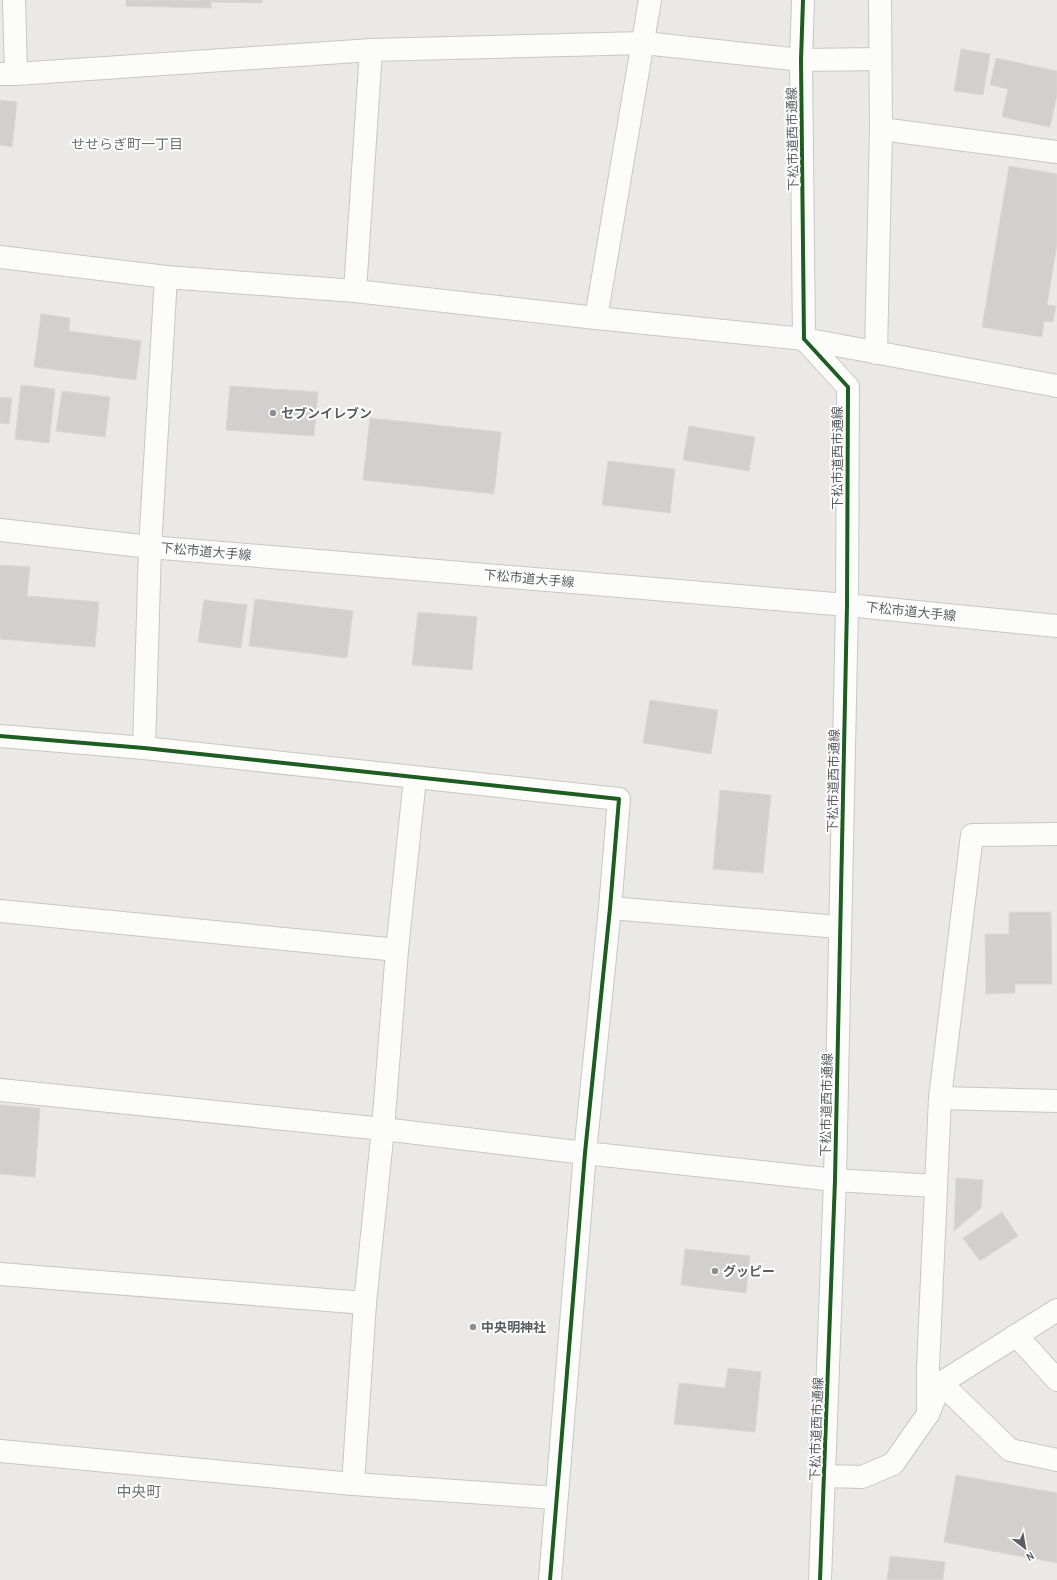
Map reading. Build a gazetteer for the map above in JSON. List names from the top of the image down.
{
  "streets": {
    "street": ["下松市道西市通線", "下松市道大手線"]
  },
  "crossings": [
    ["下松市道西市通線", "下松市道大手線"]
  ],
  "districts": ["せせらぎ町一丁目", "中央町"],
  "places": ["セブンイレブン", "グッピー", "中央明神社"],
  "north": "bottom right"
}
